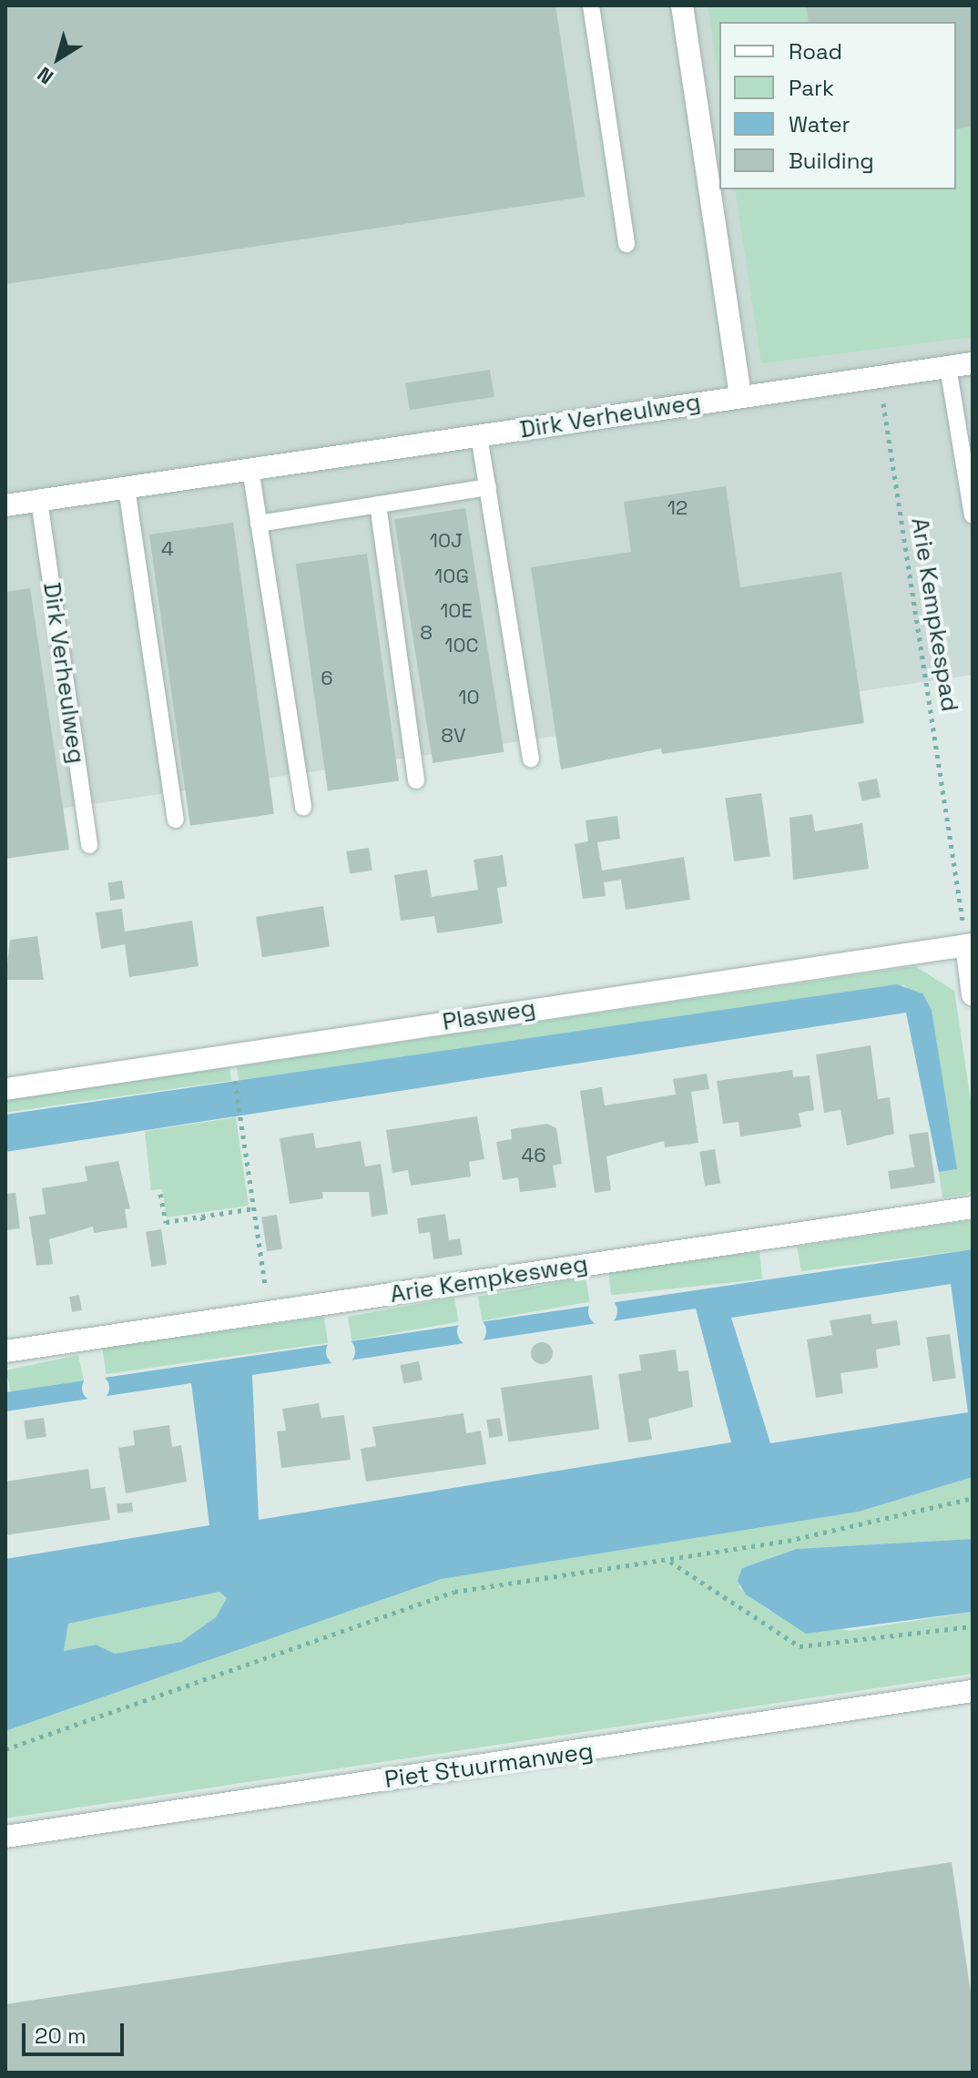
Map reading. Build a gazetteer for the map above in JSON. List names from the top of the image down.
{
  "streets": {
    "street": [
      "Dirk Verheulweg",
      "Plasweg",
      "Arie Kempkesweg",
      "Piet Stuurmanweg"
    ],
    "path": ["Arie Kempkespad"]
  },
  "crossings": [
    ["Dirk Verheulweg", "Arie Kempkespad"],
    ["Arie Kempkespad", "Plasweg"]
  ],
  "house_numbers": [
    "12",
    "10J",
    "4",
    "10G",
    "10E",
    "8",
    "10C",
    "6",
    "10",
    "8V",
    "46"
  ],
  "legend": [
    "Road",
    "Park",
    "Water",
    "Building"
  ],
  "scale_bar": "20 m",
  "north": "bottom left"
}
